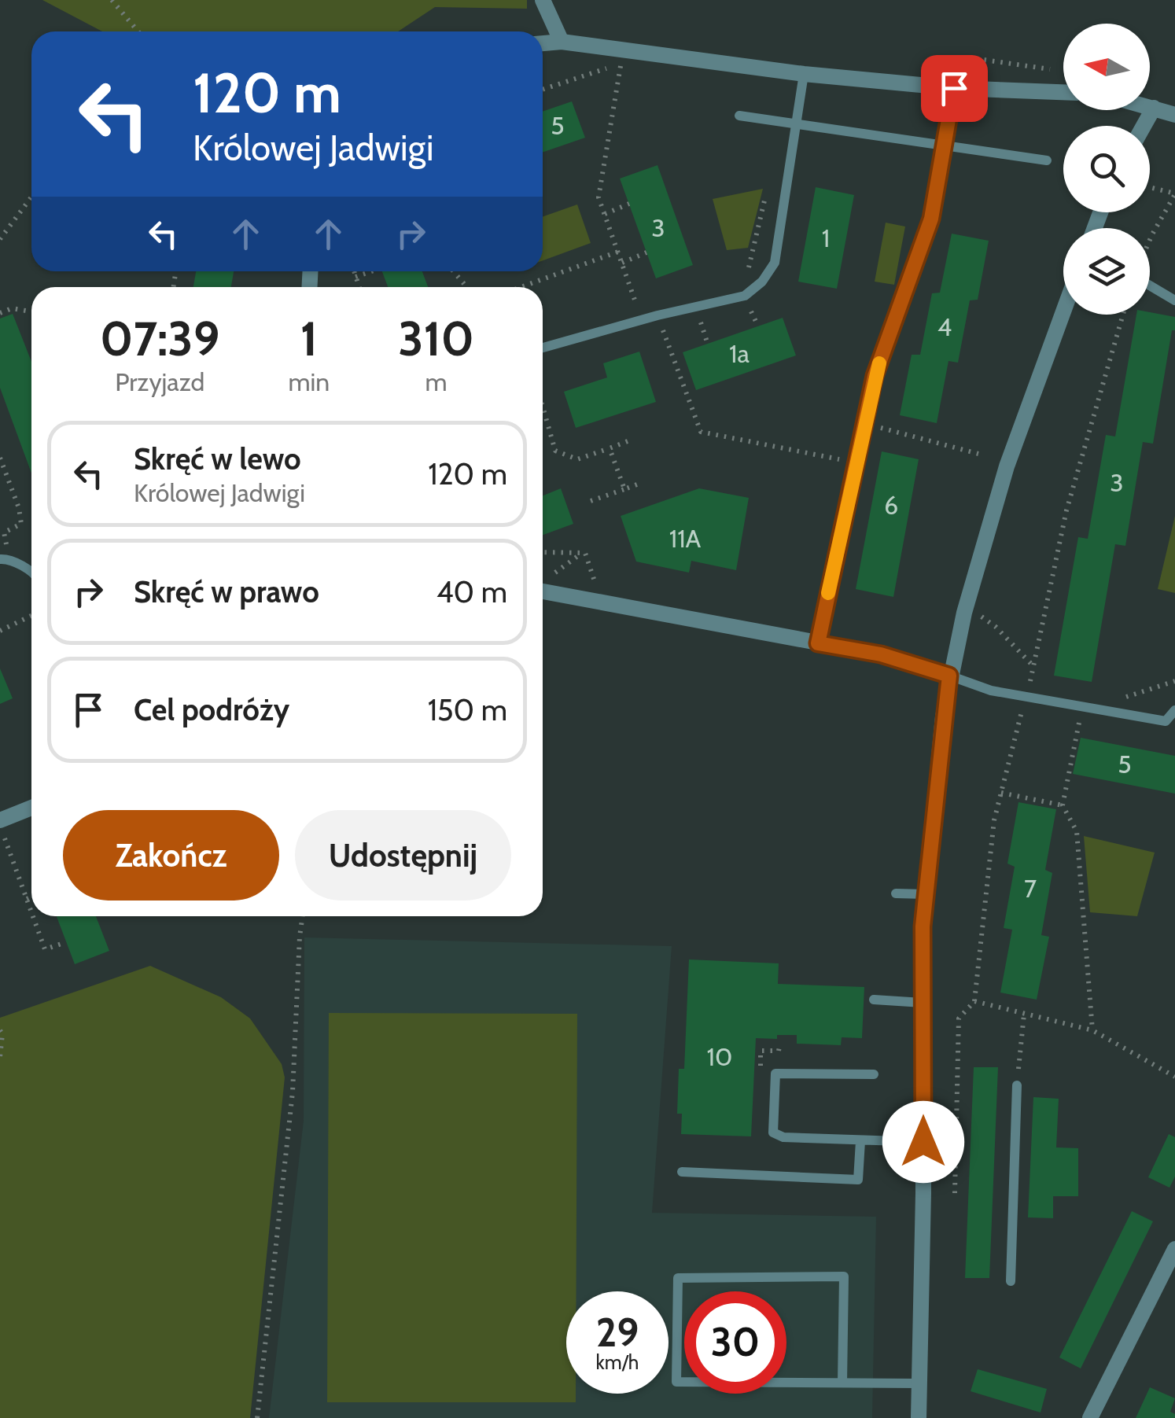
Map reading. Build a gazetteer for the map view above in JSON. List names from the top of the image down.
{
  "house_numbers": [
    "5",
    "3",
    "1",
    "4",
    "1a",
    "3",
    "6",
    "11A",
    "5",
    "7",
    "10"
  ],
  "north": "left",
  "page": {
    "turn": ["120 m", "Królowej Jadwigi"],
    "eta": [
      "07:39",
      "Przyjazd",
      "1",
      "min",
      "310",
      "m"
    ],
    "list": [
      {
        "name": "Skręć w lewo",
        "note": "Królowej Jadwigi",
        "value": "120 m"
      },
      {
        "name": "Skręć w prawo",
        "value": "40 m"
      },
      {
        "name": "Cel podróży",
        "value": "150 m"
      }
    ],
    "buttons": ["Zakończ", "Udostępnij"],
    "speed": "29 km/h",
    "limit": "30"
  }
}
